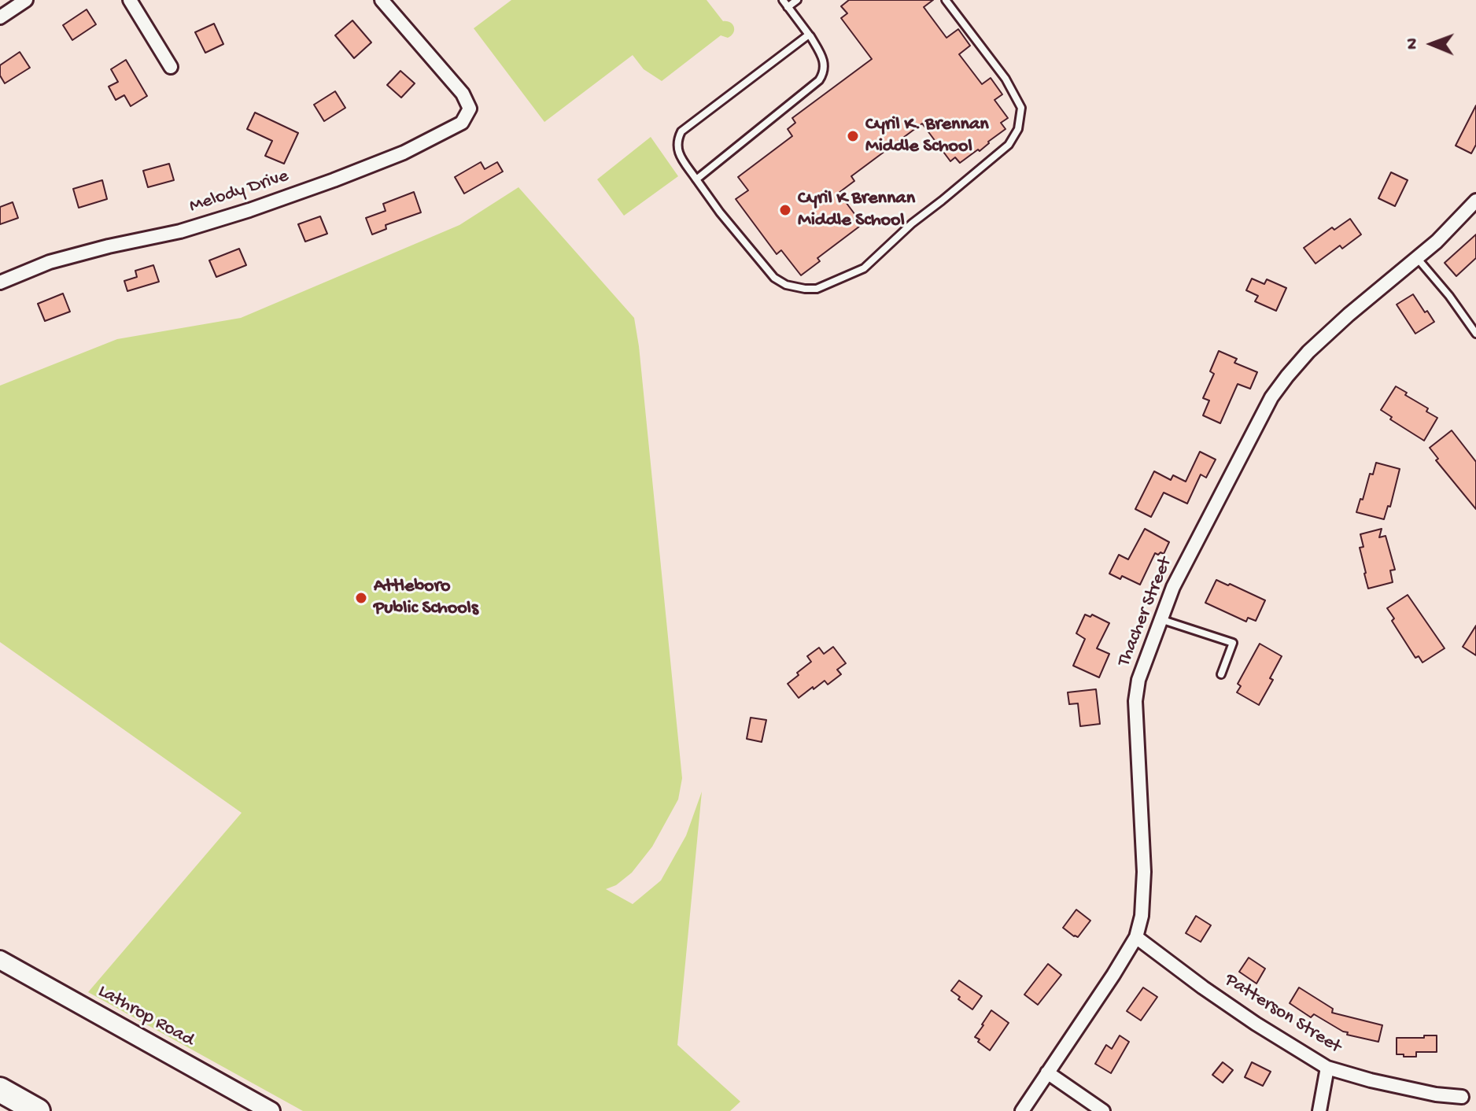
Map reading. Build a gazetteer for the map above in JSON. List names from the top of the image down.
{
  "streets": {
    "main road": ["Lathrop Road"],
    "street": ["Melody Drive", "Thacher Street", "Patterson Street"]
  },
  "crossings": [
    ["Thacher Street", "Patterson Street"]
  ],
  "places": ["Cyril K. Brennan Middle School", "Cyril K Brennan Middle School", "Attleboro Public Schools"],
  "north": "left"
}
